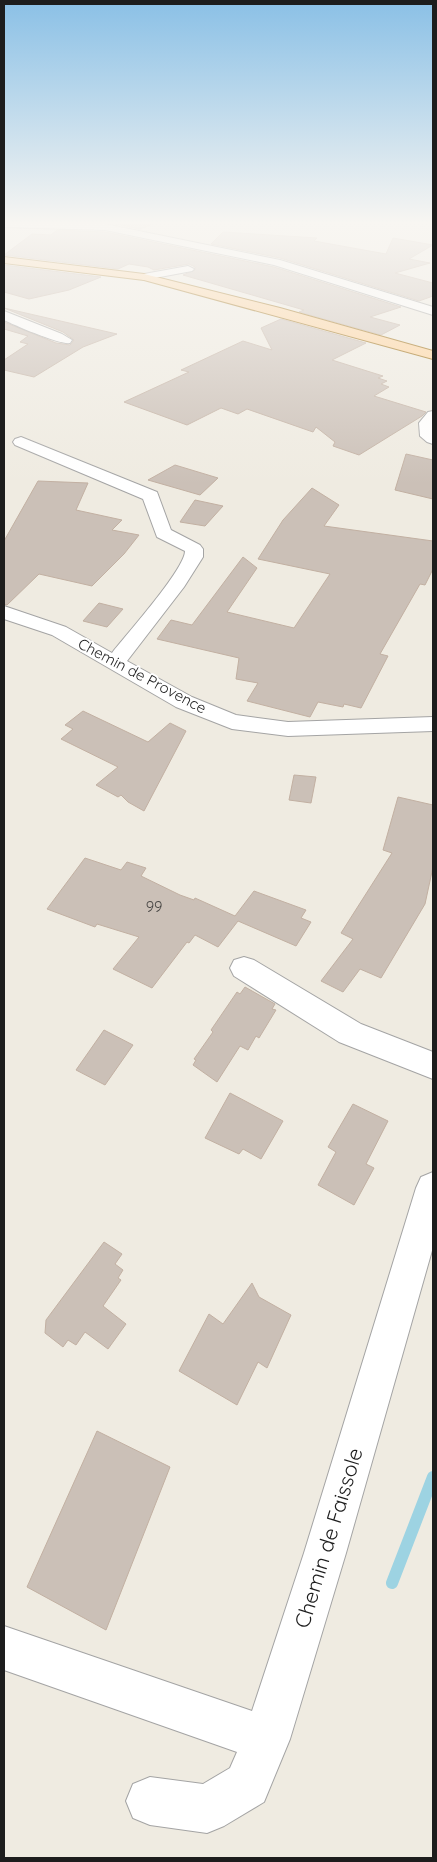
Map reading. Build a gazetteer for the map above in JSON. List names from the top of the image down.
{
  "streets": {
    "street": ["Chemin de Provence", "Chemin de Faissole"]
  },
  "house_numbers": ["99"]
}
